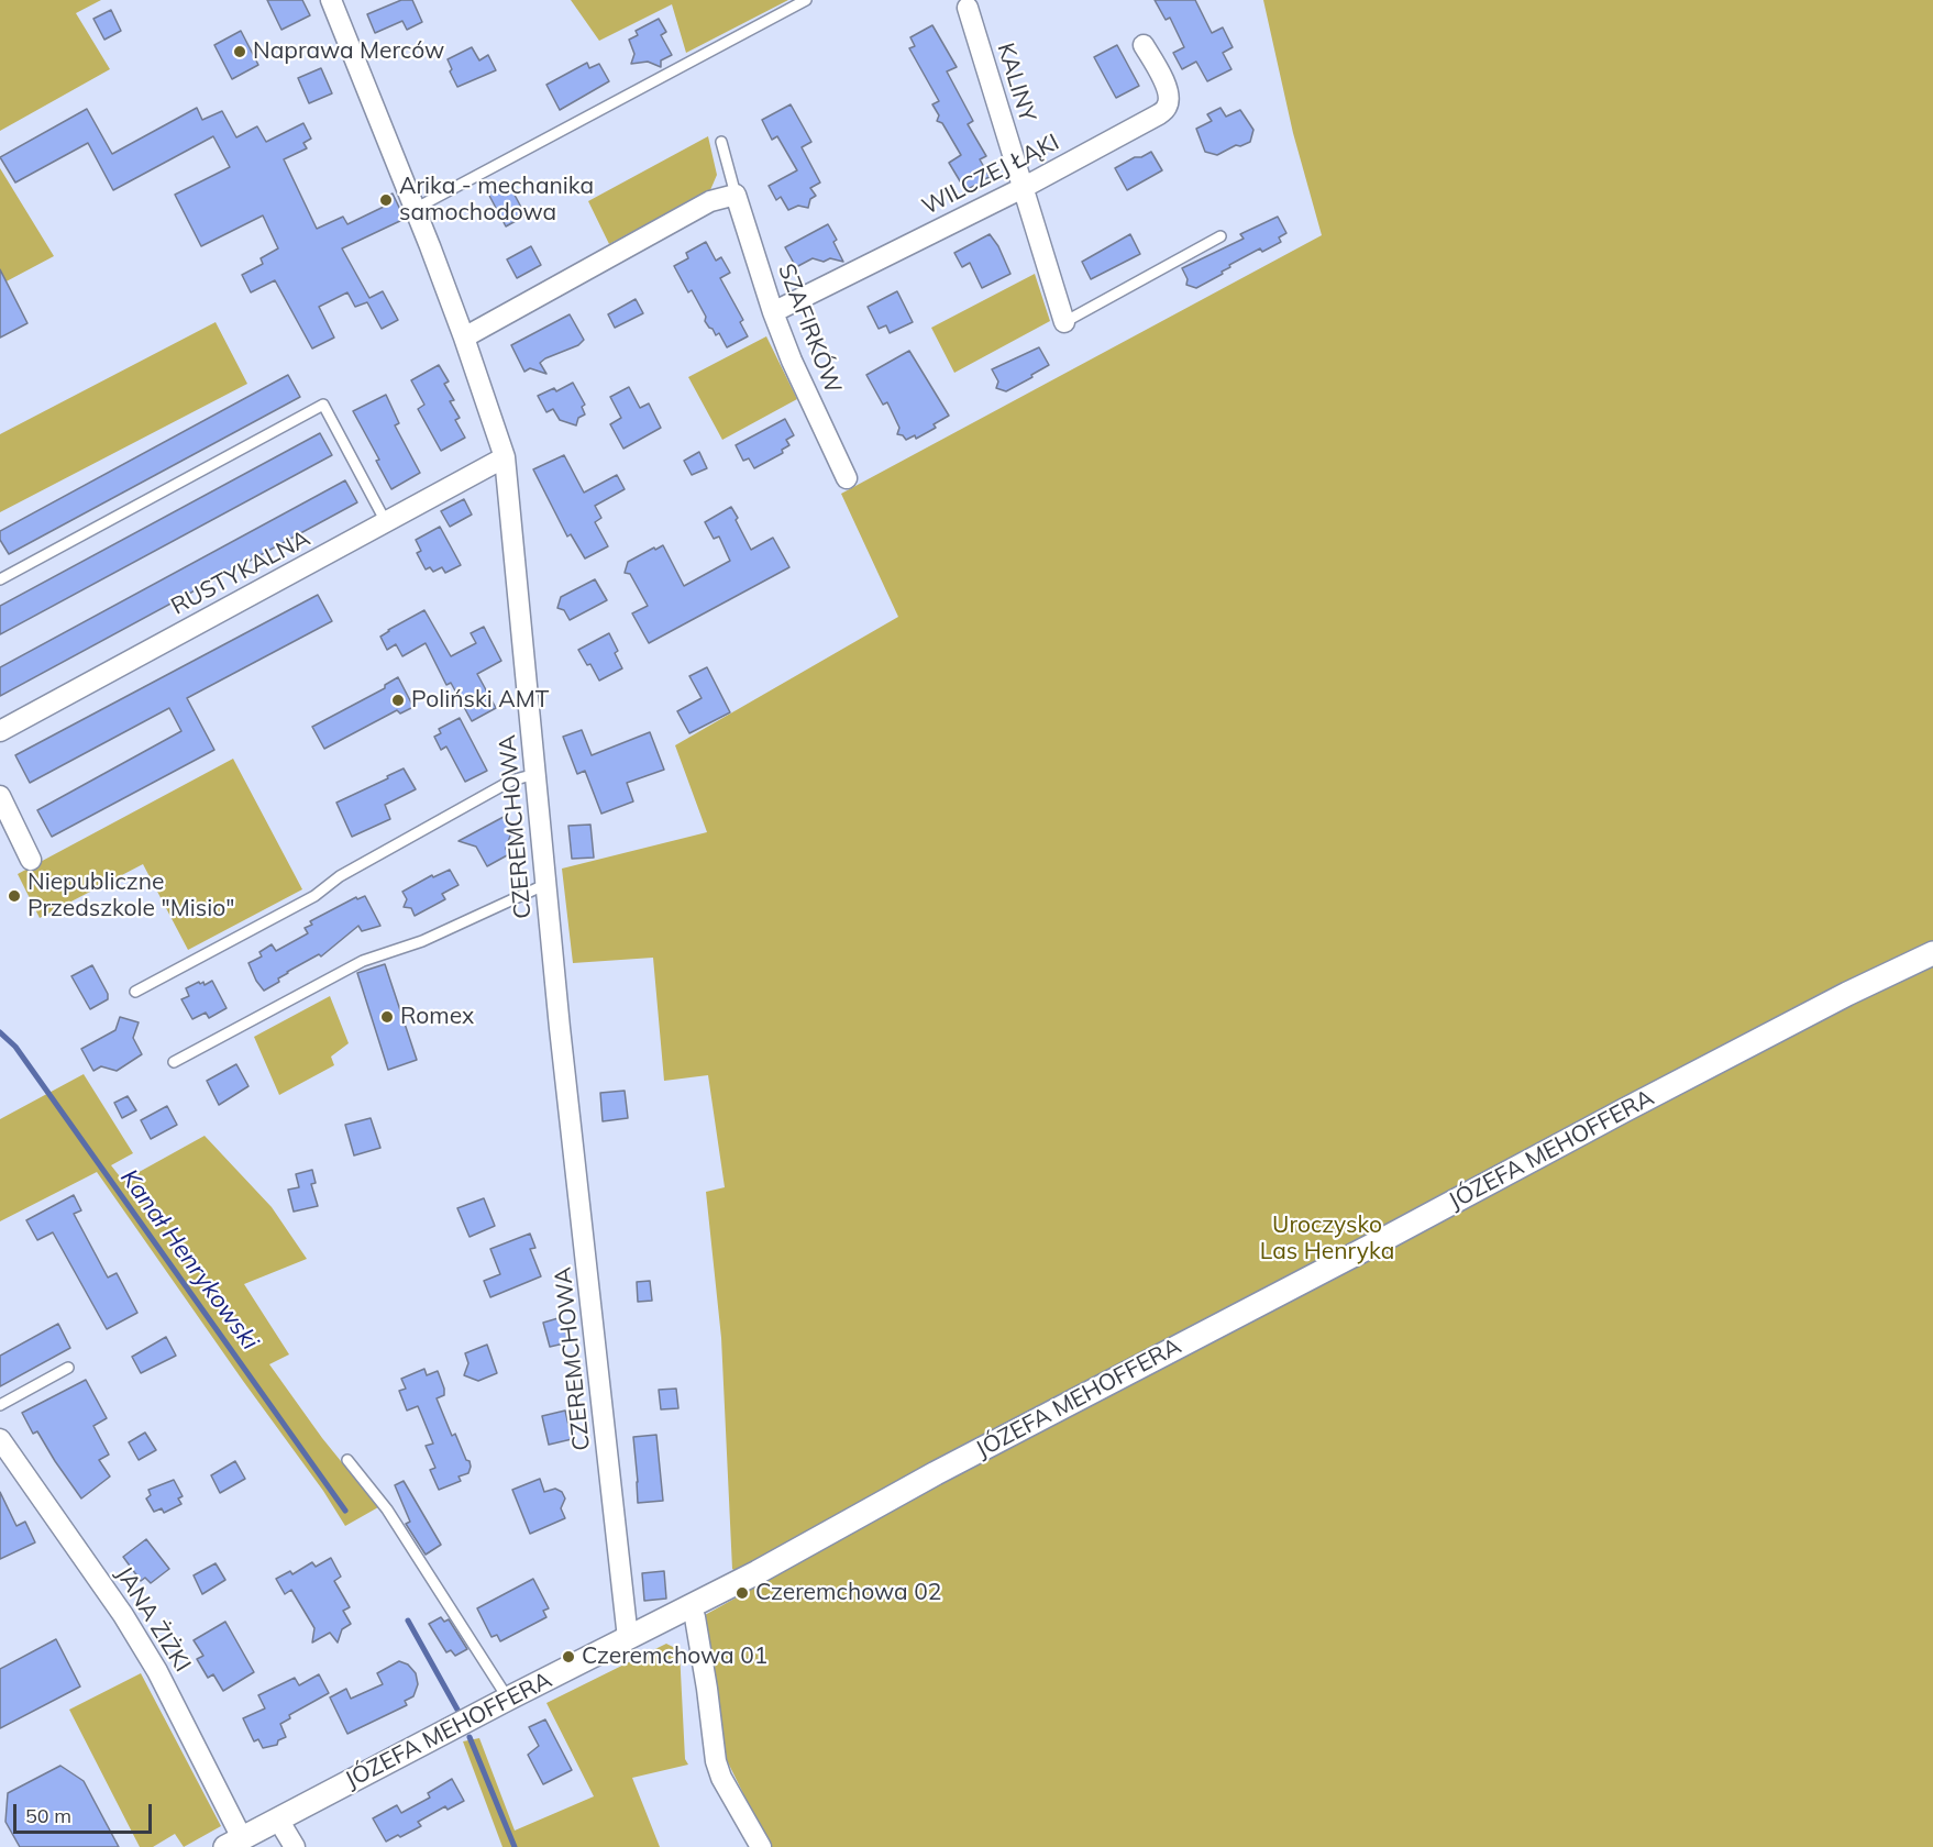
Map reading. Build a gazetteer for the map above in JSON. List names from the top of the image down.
{
  "streets": {
    "street": [
      "KALINY",
      "WILCZEJ ŁĄKI",
      "SZAFIRKÓW",
      "RUSTYKALNA",
      "CZEREMCHOWA",
      "JÓZEFA MEHOFFERA",
      "JANA ŻIŻKI"
    ]
  },
  "crossings": [
    ["KALINY", "WILCZEJ ŁĄKI"],
    ["WILCZEJ ŁĄKI", "SZAFIRKÓW"],
    ["RUSTYKALNA", "CZEREMCHOWA"],
    ["CZEREMCHOWA", "JÓZEFA MEHOFFERA"],
    ["JÓZEFA MEHOFFERA", "JANA ŻIŻKI"]
  ],
  "water": ["Kanał Henrykowski"],
  "parks": ["Uroczysko Las Henryka"],
  "places": [
    "Naprawa Merców",
    "Arika - mechanika samochodowa",
    "Poliński AMT",
    "Niepubliczne Przedszkole \"Misio\"",
    "Romex",
    "Czeremchowa 02",
    "Czeremchowa 01"
  ],
  "scale_bar": "50 m"
}
